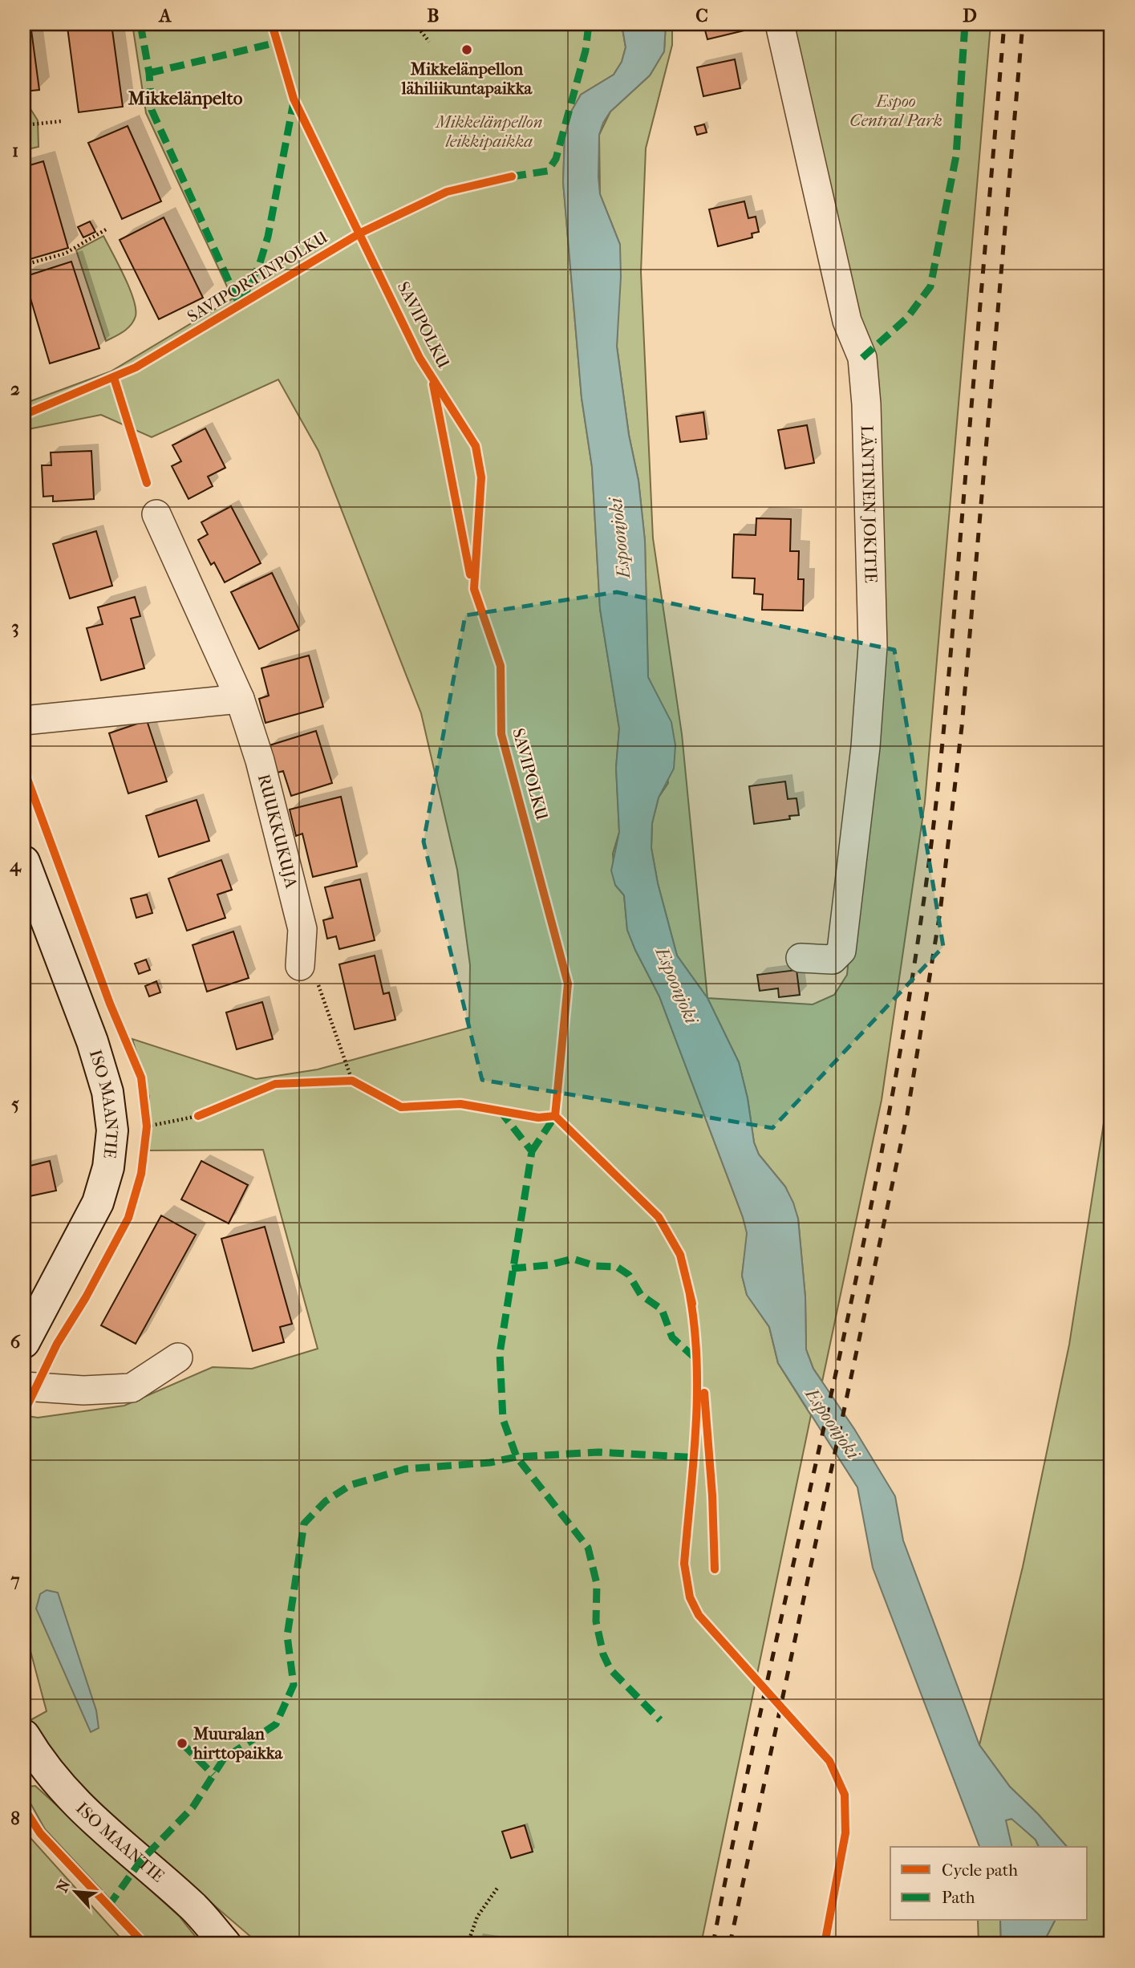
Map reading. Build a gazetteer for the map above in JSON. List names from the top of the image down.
{
  "streets": {
    "main road": ["ISO MAANTIE"],
    "street": ["LÄNTINEN JOKITIE", "RUUKKUKUJA"],
    "cycle path": ["SAVIPORTINPOLKU", "SAVIPOLKU"]
  },
  "districts": ["Mikkelänpelto"],
  "water": ["Espoonjoki"],
  "parks": ["Espoo Central Park", "Mikkelänpellon leikkipaikka"],
  "places": ["Mikkelänpellon lähiliikuntapaikka", "Muuralan hirttopaikka"],
  "legend": ["Cycle path", "Path"],
  "north": "top left",
  "grid": {
    "columns": [
      "A",
      "B",
      "C",
      "D"
    ],
    "rows": [
      "1",
      "2",
      "3",
      "4",
      "5",
      "6",
      "7",
      "8"
    ]
  }
}
